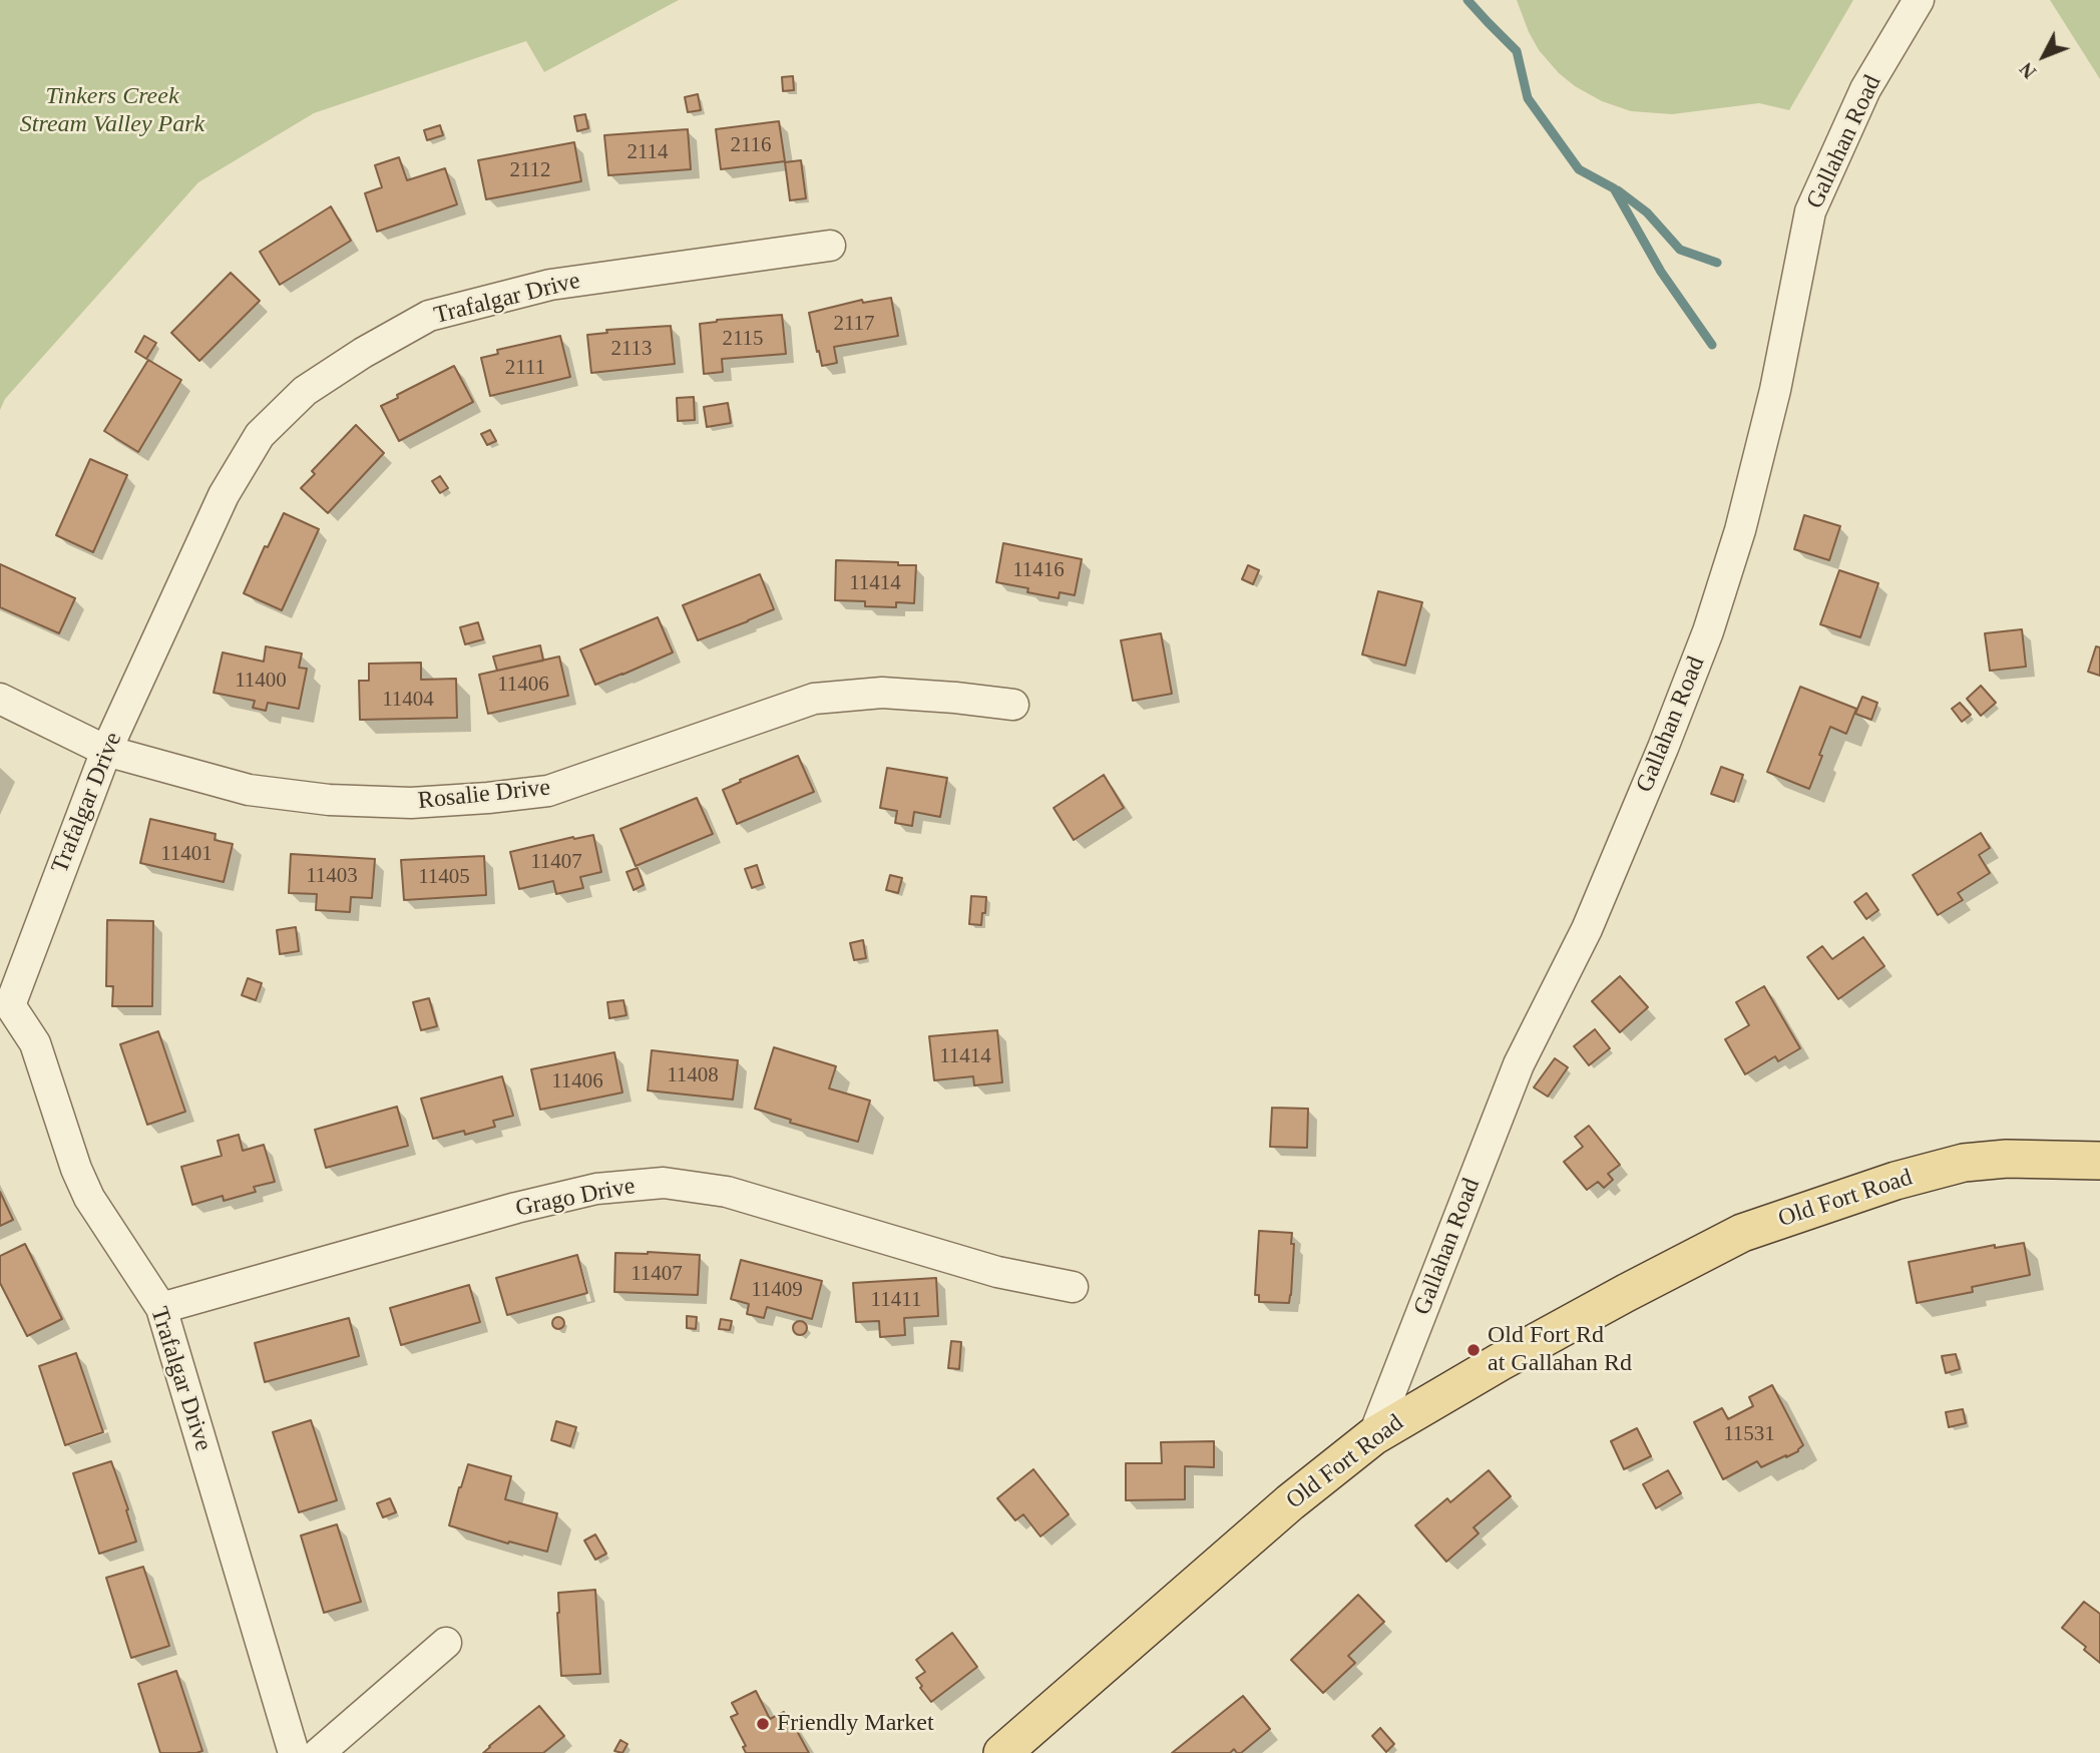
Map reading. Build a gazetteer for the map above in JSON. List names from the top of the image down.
{
  "streets": {
    "main road": ["Old Fort Road"],
    "street": [
      "Gallahan Road",
      "Trafalgar Drive",
      "Rosalie Drive",
      "Grago Drive"
    ]
  },
  "crossings": [
    ["Gallahan Road", "Old Fort Road"],
    ["Trafalgar Drive", "Rosalie Drive"],
    ["Trafalgar Drive", "Grago Drive"]
  ],
  "parks": ["Tinkers Creek Stream Valley Park"],
  "places": ["Old Fort Rd at Gallahan Rd", "Friendly Market"],
  "house_numbers": [
    "2116",
    "2114",
    "2112",
    "2117",
    "2115",
    "2113",
    "2111",
    "11416",
    "11414",
    "11400",
    "11406",
    "11404",
    "11401",
    "11407",
    "11403",
    "11405",
    "11414",
    "11408",
    "11406",
    "11407",
    "11409",
    "11411",
    "11531"
  ],
  "north": "bottom left"
}
